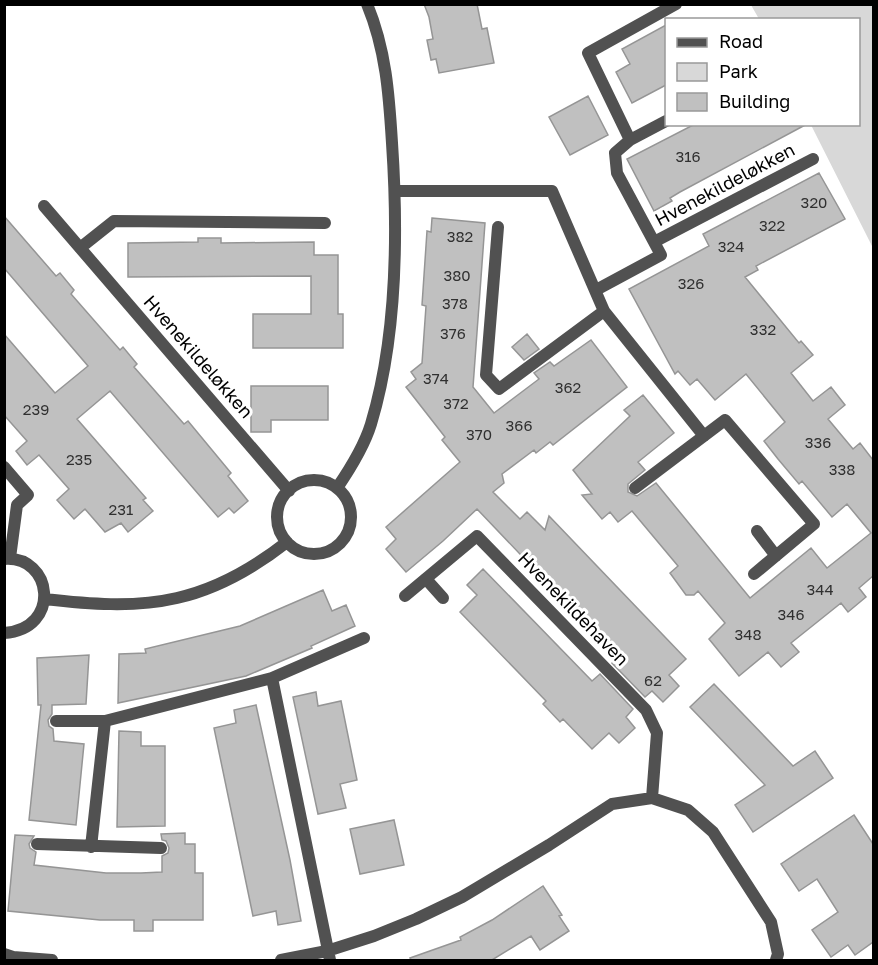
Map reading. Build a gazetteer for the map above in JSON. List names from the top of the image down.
{
  "streets": {
    "street": ["Hvenekildeløkken", "Hvenekildehaven"]
  },
  "house_numbers": [
    "316",
    "320",
    "322",
    "382",
    "324",
    "380",
    "326",
    "378",
    "332",
    "376",
    "374",
    "362",
    "372",
    "239",
    "366",
    "370",
    "336",
    "235",
    "338",
    "231",
    "344",
    "346",
    "348",
    "62"
  ],
  "legend": ["Road", "Park", "Building"]
}
